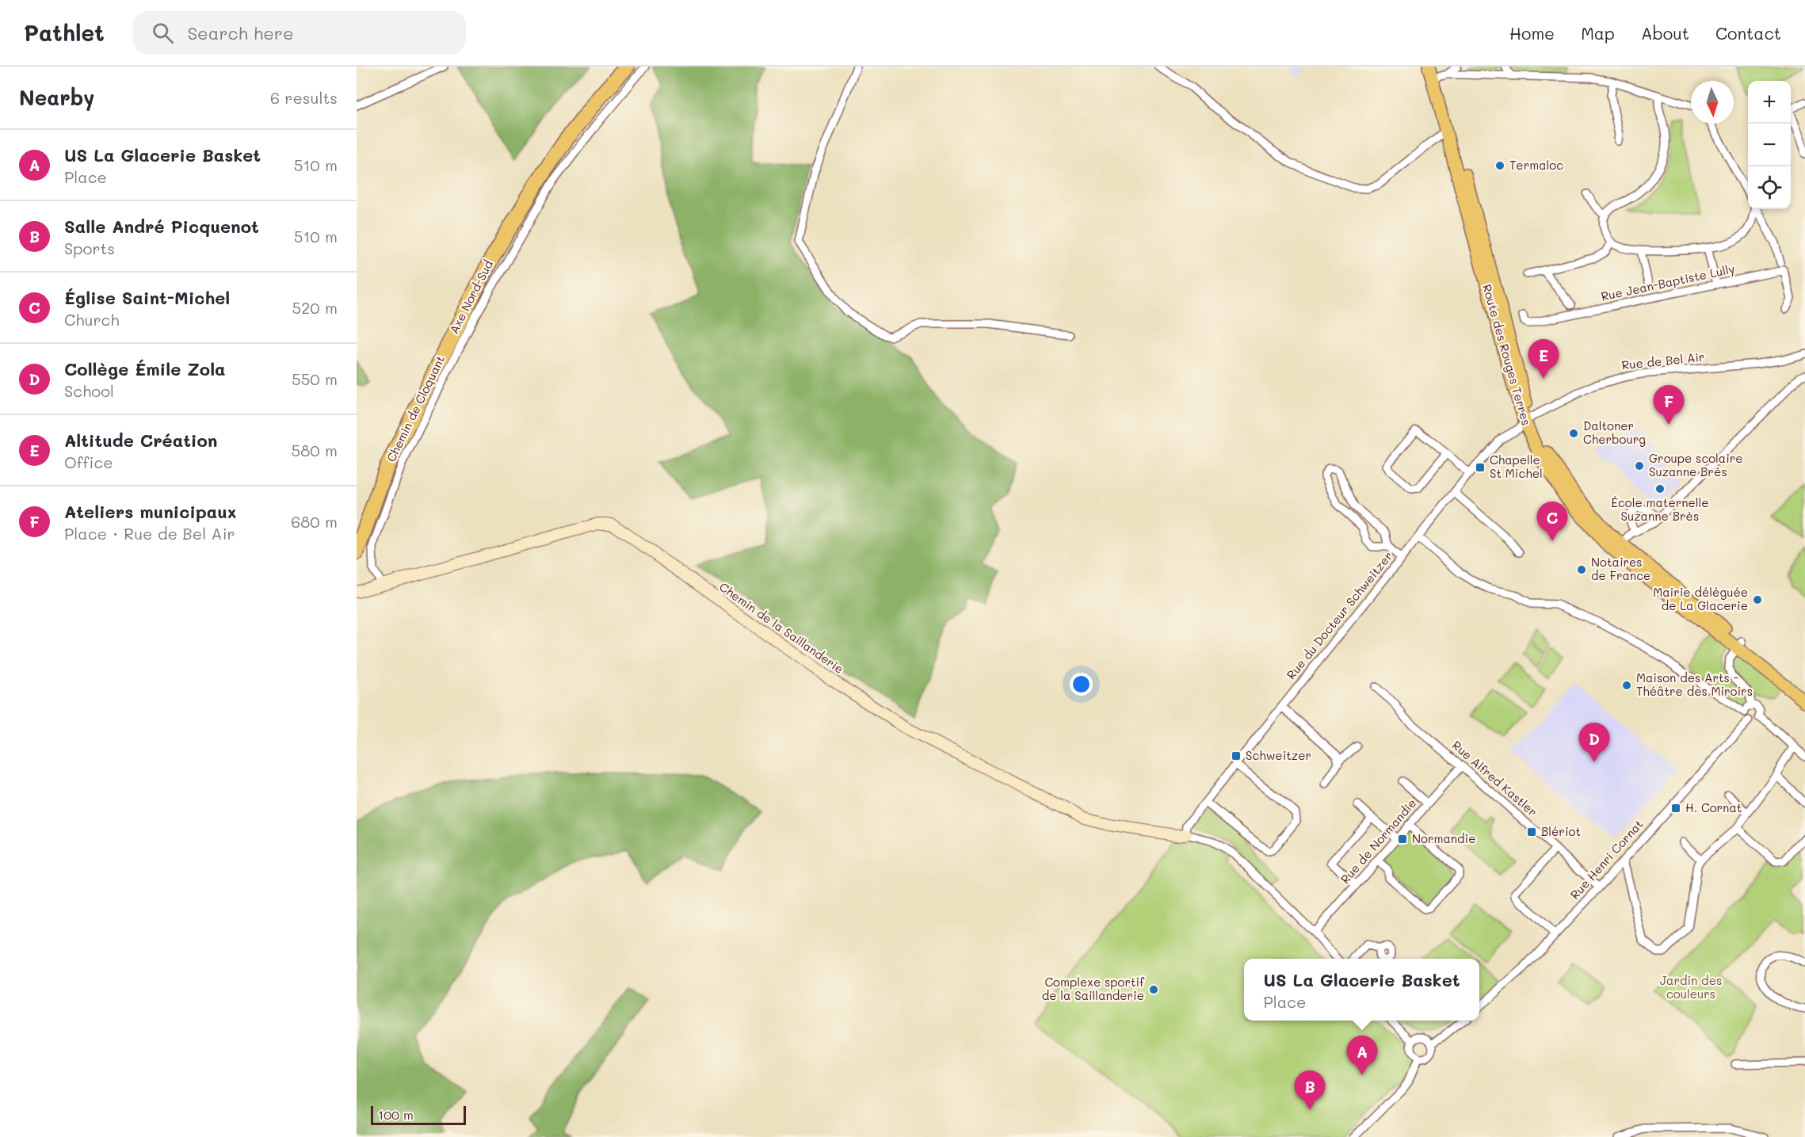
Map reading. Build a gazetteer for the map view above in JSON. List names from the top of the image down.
{
  "streets": {
    "highway": ["Axe Nord-Sud"],
    "main road": ["Route des Rouges Terres"],
    "street": [
      "Rue Jean-Baptiste Lully",
      "Rue de Bel Air",
      "Chemin de Cloquant",
      "Rue du Docteur Schweitzer",
      "Chemin de la Saillanderie",
      "Rue Alfred Kastler",
      "Rue de Normandie",
      "Rue Henri Cornat"
    ]
  },
  "crossings": [
    ["Route des Rouges Terres", "Rue de Bel Air"],
    ["Route des Rouges Terres", "Rue du Docteur Schweitzer"],
    ["Rue de Bel Air", "Rue du Docteur Schweitzer"],
    ["Chemin de Cloquant", "Chemin de la Saillanderie"],
    ["Rue du Docteur Schweitzer", "Chemin de la Saillanderie"],
    ["Rue Alfred Kastler", "Rue de Normandie"],
    ["Rue Alfred Kastler", "Rue Henri Cornat"]
  ],
  "parks": ["Jardin des couleurs"],
  "places": {
    "other": [
      "Termaloc",
      "Daltoner Cherbourg",
      "Groupe scolaire Suzanne Brès",
      "École maternelle Suzanne Brès",
      "Notaires de France",
      "Mairie déléguée de La Glacerie",
      "Maison des Arts - Théâtre des Miroirs",
      "Complexe sportif de la Saillanderie"
    ],
    "transit": [
      "Chapelle St Michel",
      "Schweitzer",
      "H. Cornat",
      "Blériot",
      "Normandie"
    ]
  },
  "scale_bar": "100 m",
  "north": "bottom",
  "page": {
    "header": "Pathlet",
    "search": "Search here",
    "nav": [
      "Home",
      "Map",
      "About",
      "Contact"
    ],
    "heading": ["Nearby", "6 results"],
    "map_buttons": ["+", "−"],
    "list": [
      {
        "mark": "A",
        "name": "US La Glacerie Basket",
        "note": "Place",
        "value": "510 m"
      },
      {
        "mark": "B",
        "name": "Salle André Picquenot",
        "note": "Sports",
        "value": "510 m"
      },
      {
        "mark": "C",
        "name": "Église Saint-Michel",
        "note": "Church",
        "value": "520 m"
      },
      {
        "mark": "D",
        "name": "Collège Émile Zola",
        "note": "School",
        "value": "550 m"
      },
      {
        "mark": "E",
        "name": "Altitude Création",
        "note": "Office",
        "value": "580 m"
      },
      {
        "mark": "F",
        "name": "Ateliers municipaux",
        "note": "Place · Rue de Bel Air",
        "value": "680 m"
      }
    ],
    "pins": [
      "E",
      "F",
      "C",
      "D",
      "A",
      "B"
    ],
    "popup": ["US La Glacerie Basket", "Place"],
    "scale": "100 m"
  }
}
